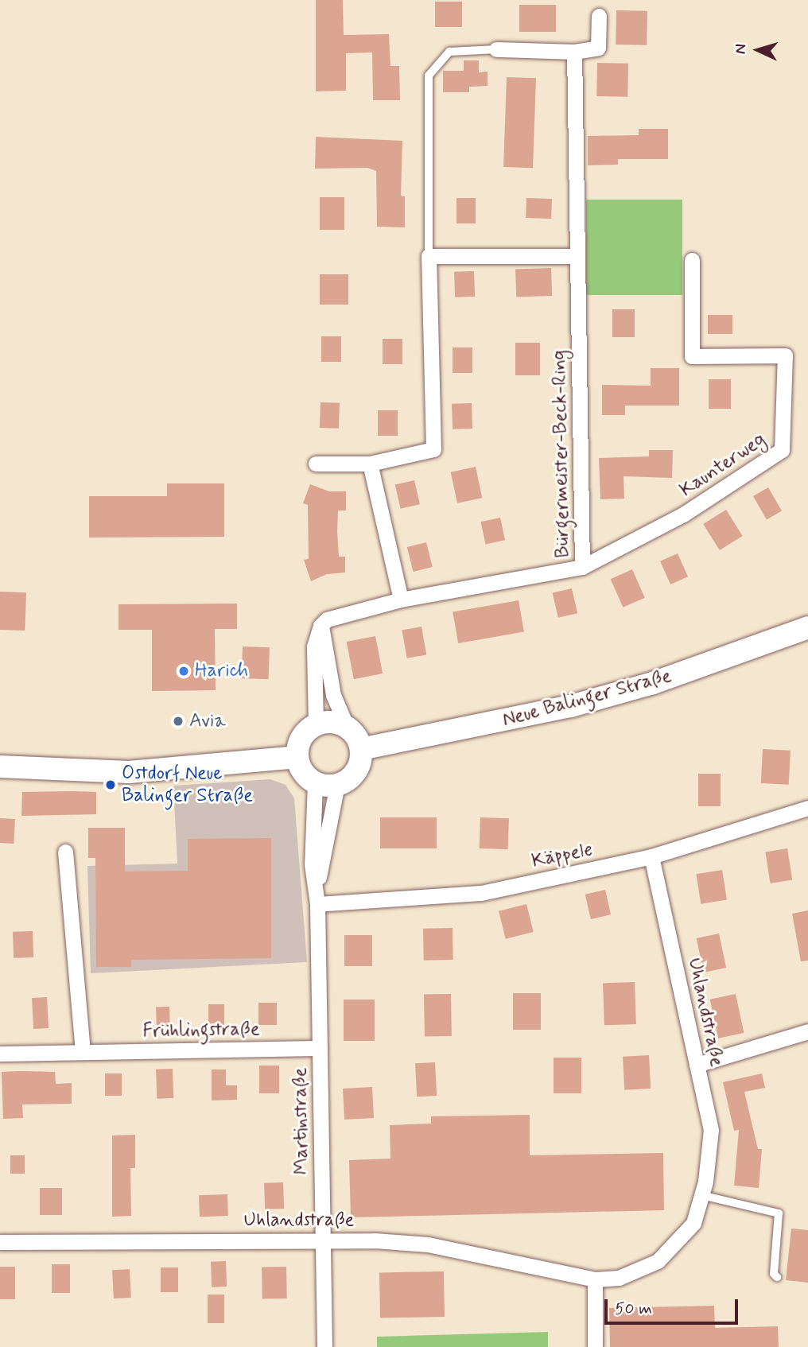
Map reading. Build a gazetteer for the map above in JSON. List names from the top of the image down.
{
  "streets": {
    "main road": ["Neue Balinger Straße"],
    "street": [
      "Bürgermeister-Beck-Ring",
      "Kaunterweg",
      "Käppele",
      "Uhlandstraße",
      "Frühlingstraße",
      "Martinstraße"
    ]
  },
  "crossings": [
    ["Bürgermeister-Beck-Ring", "Kaunterweg"],
    ["Neue Balinger Straße", "Martinstraße"],
    ["Käppele", "Uhlandstraße"],
    ["Käppele", "Martinstraße"],
    ["Uhlandstraße", "Martinstraße"],
    ["Frühlingstraße", "Martinstraße"]
  ],
  "places": ["Harich", "Avia", "Ostdorf Neue Balinger Straße"],
  "scale_bar": "50 m",
  "north": "left"
}
